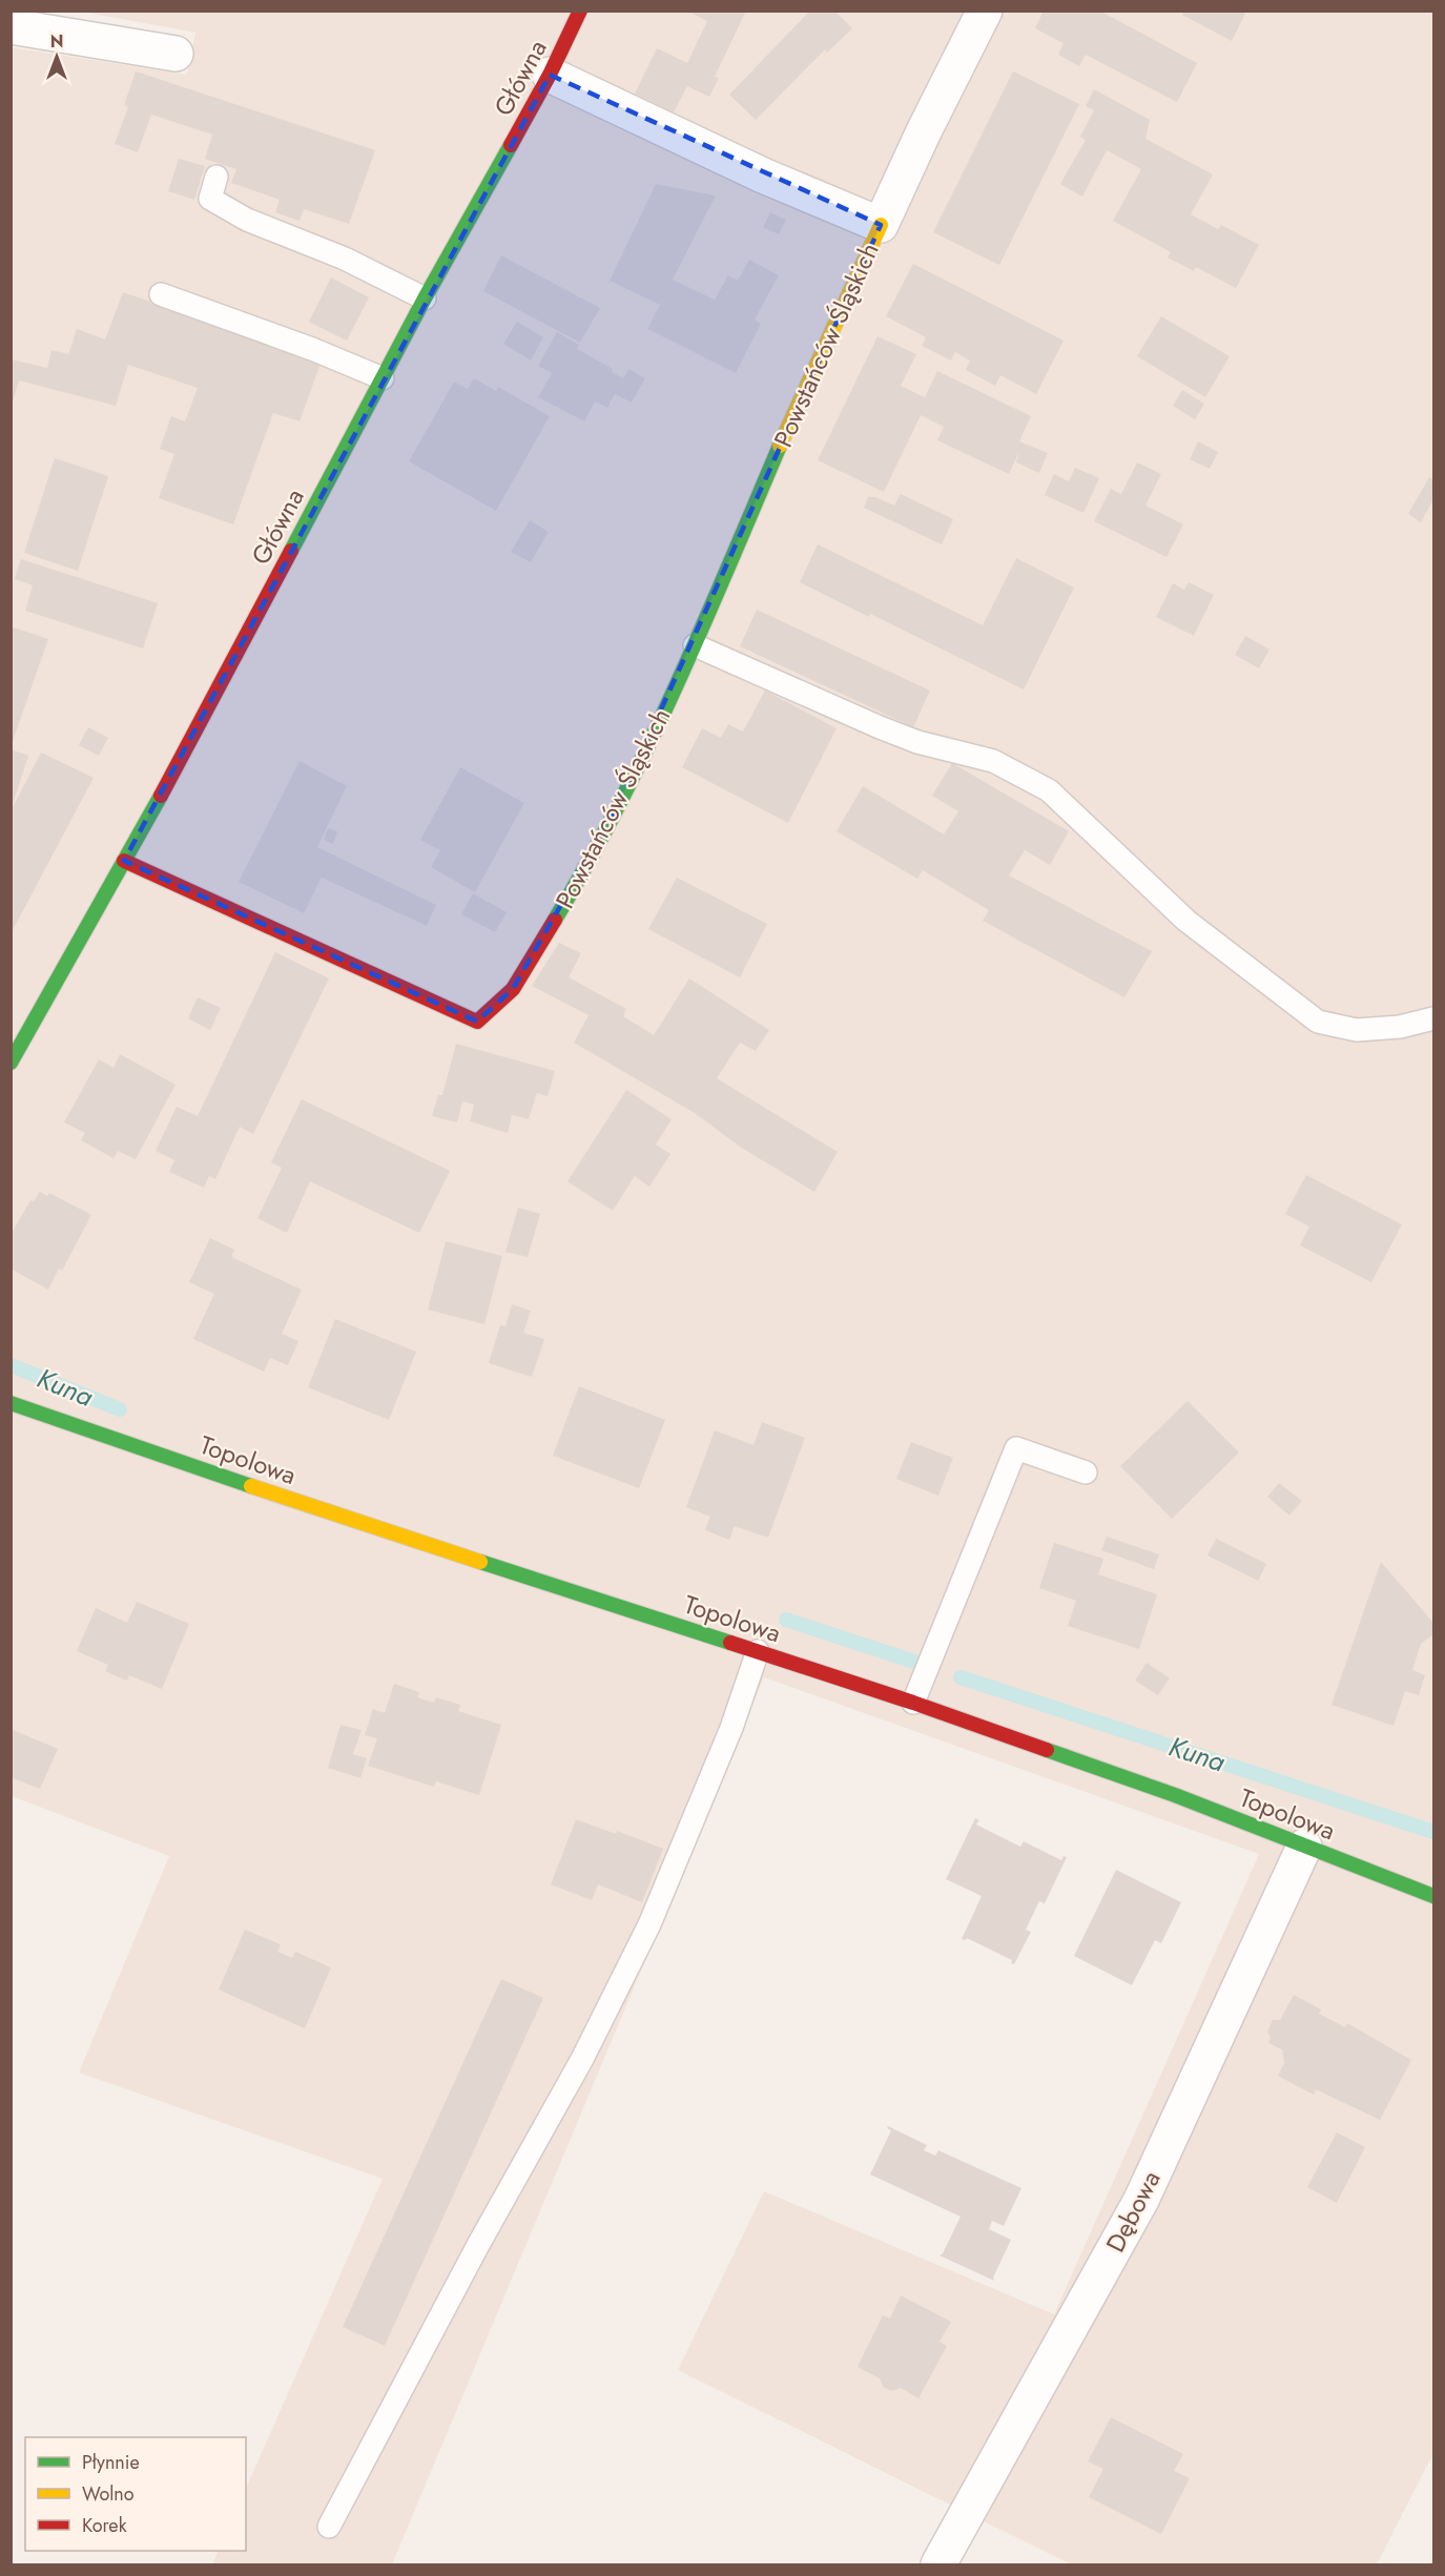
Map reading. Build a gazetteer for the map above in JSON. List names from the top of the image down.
{
  "streets": {
    "street": [
      "Główna",
      "Powstańców Śląskich",
      "Topolowa",
      "Dębowa"
    ]
  },
  "crossings": [
    ["Główna", "Powstańców Śląskich"],
    ["Topolowa", "Dębowa"]
  ],
  "water": ["Kuna"],
  "legend": ["Płynnie", "Wolno", "Korek"],
  "north": "top"
}
